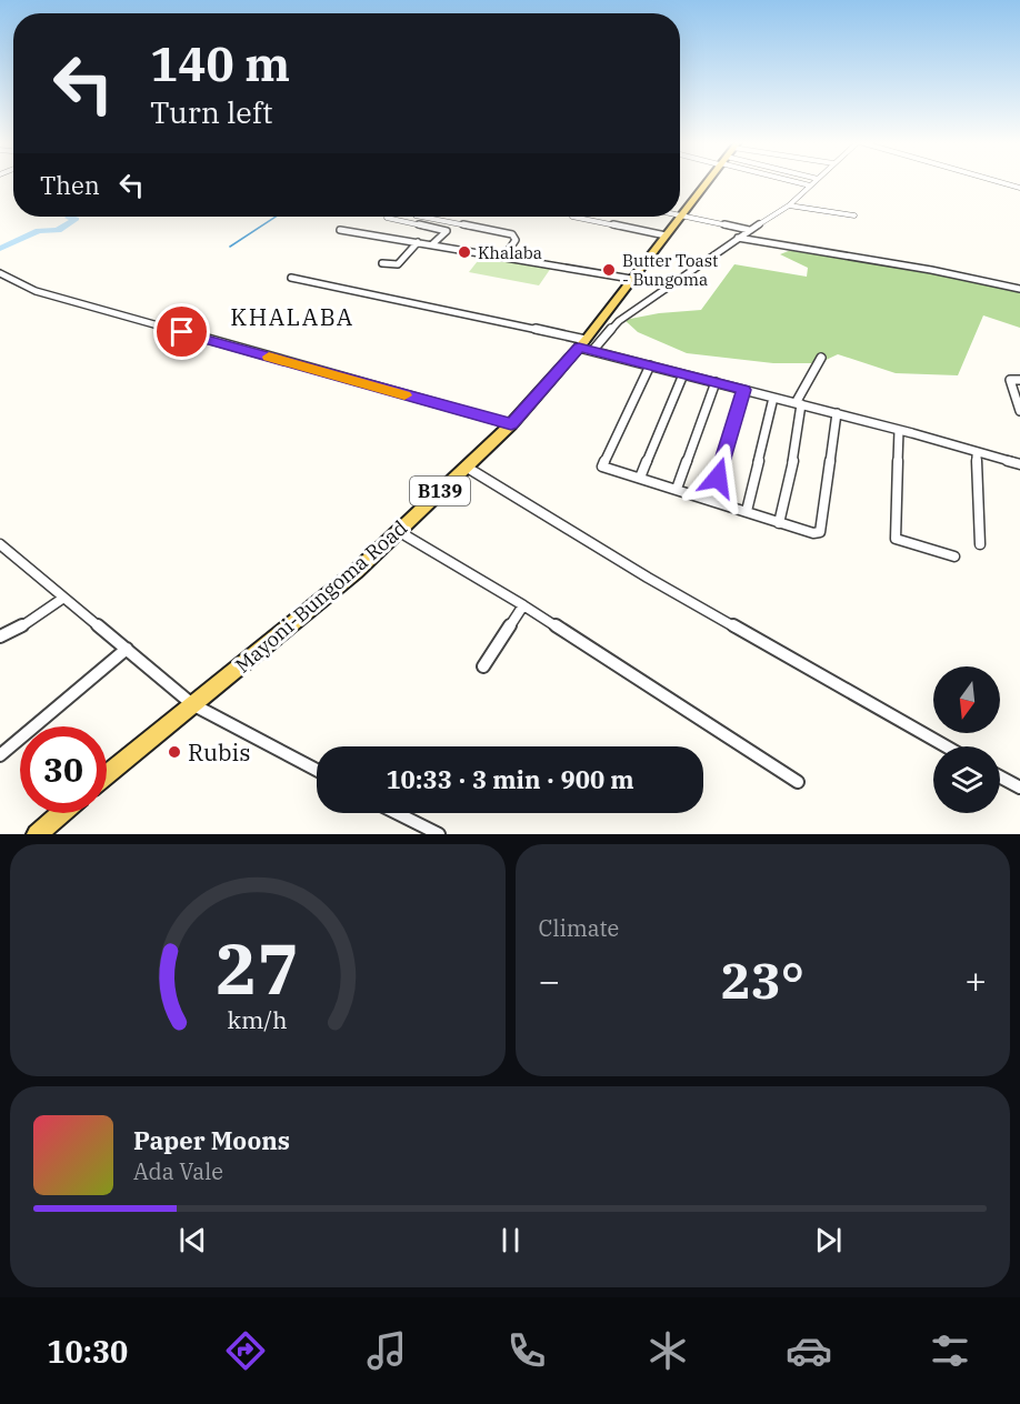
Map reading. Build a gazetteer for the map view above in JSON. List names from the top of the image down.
{
  "streets": {
    "main road": ["B139", "Mayoni-Bungoma Road"]
  },
  "districts": ["KHALABA"],
  "places": ["Khalaba", "Butter Toast - Bungoma", "Rubis"],
  "north": "bottom",
  "page": {
    "turn": ["140 m", "Turn left"],
    "then": "Then",
    "limit": "30",
    "trip": "10:33 · 3 min · 900 m",
    "tile": "Climate",
    "heat": ["−", "23°", "+"],
    "song": ["Paper Moons", "Ada Vale"],
    "tabs": "10:30",
    "gauge": ["27", "km/h"]
  }
}
